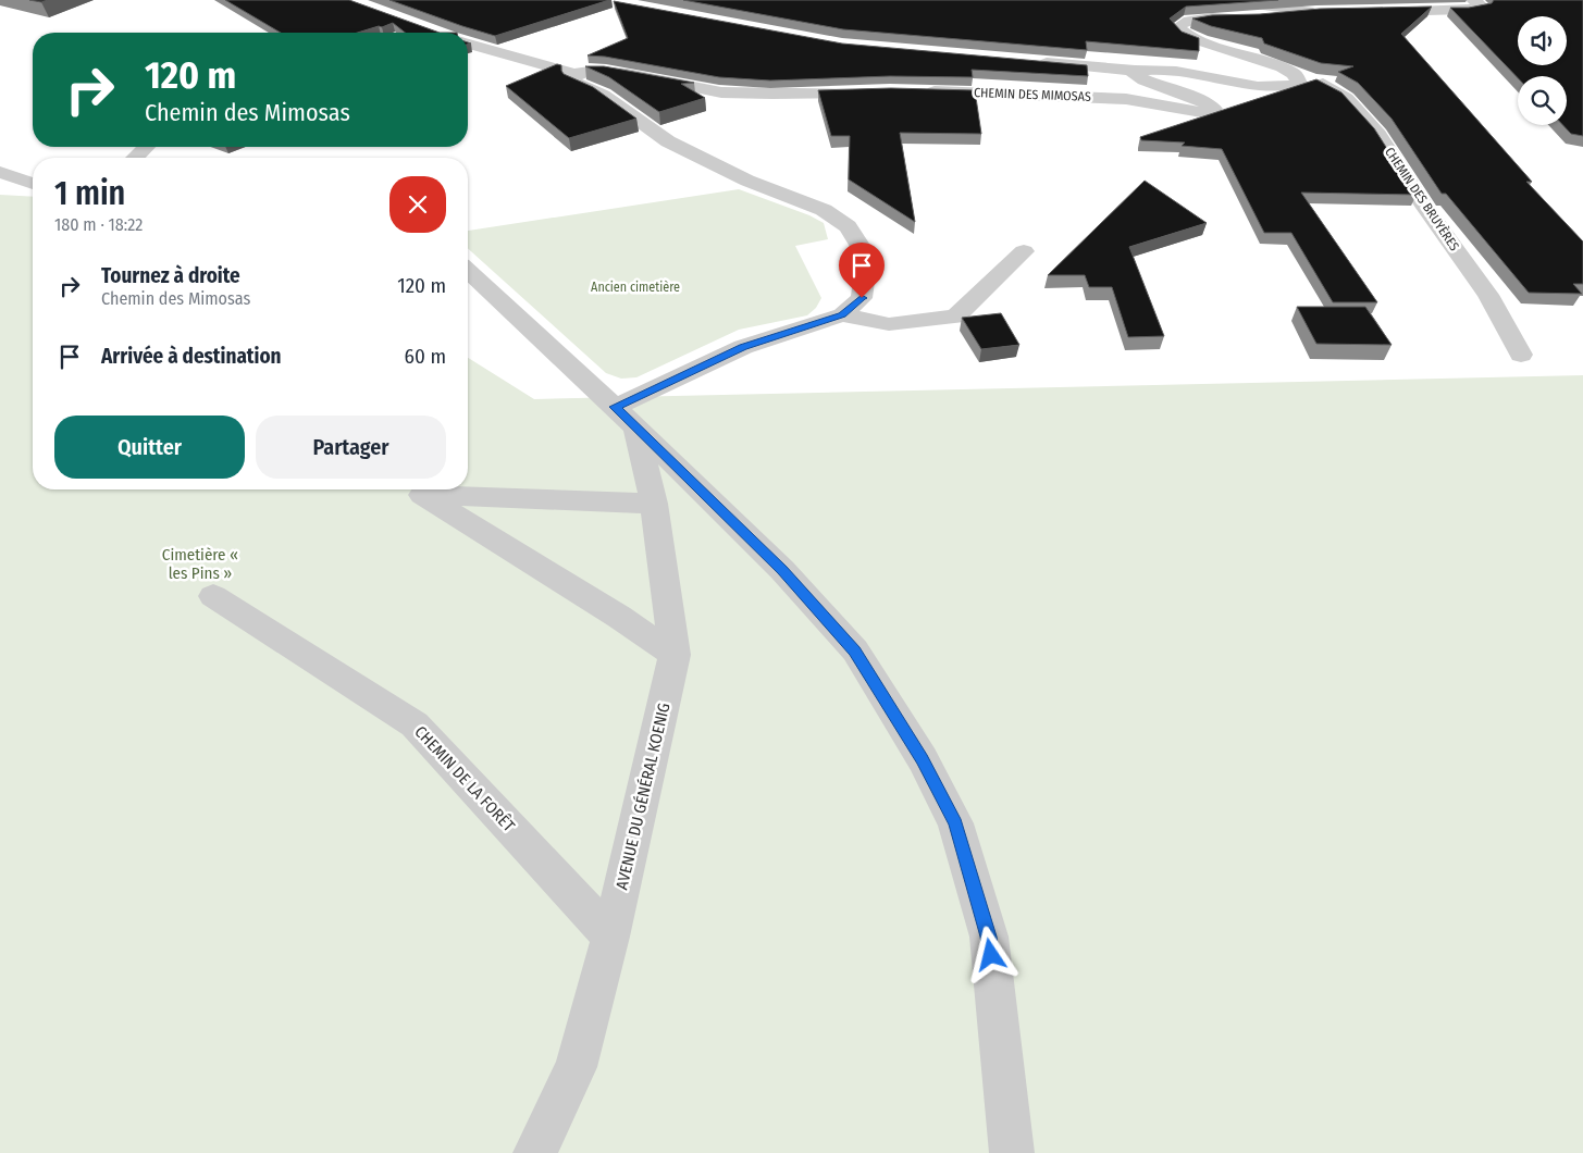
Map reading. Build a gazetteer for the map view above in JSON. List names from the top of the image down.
{
  "streets": {
    "street": [
      "CHEMIN DES MIMOSAS",
      "CHEMIN DES BRUYÈRES",
      "CHEMIN DE LA FORÊT",
      "AVENUE DU GÉNÉRAL KOENIG"
    ]
  },
  "crossings": [
    ["CHEMIN DE LA FORÊT", "AVENUE DU GÉNÉRAL KOENIG"]
  ],
  "parks": ["Ancien cimetière", "Cimetière « les Pins »"],
  "page": {
    "turn": ["120 m", "Chemin des Mimosas"],
    "heading": ["1 min", "180 m · 18:22"],
    "list": [
      {
        "name": "Tournez à droite",
        "note": "Chemin des Mimosas",
        "value": "120 m"
      },
      {
        "name": "Arrivée à destination",
        "value": "60 m"
      }
    ],
    "buttons": ["Quitter", "Partager"]
  }
}
